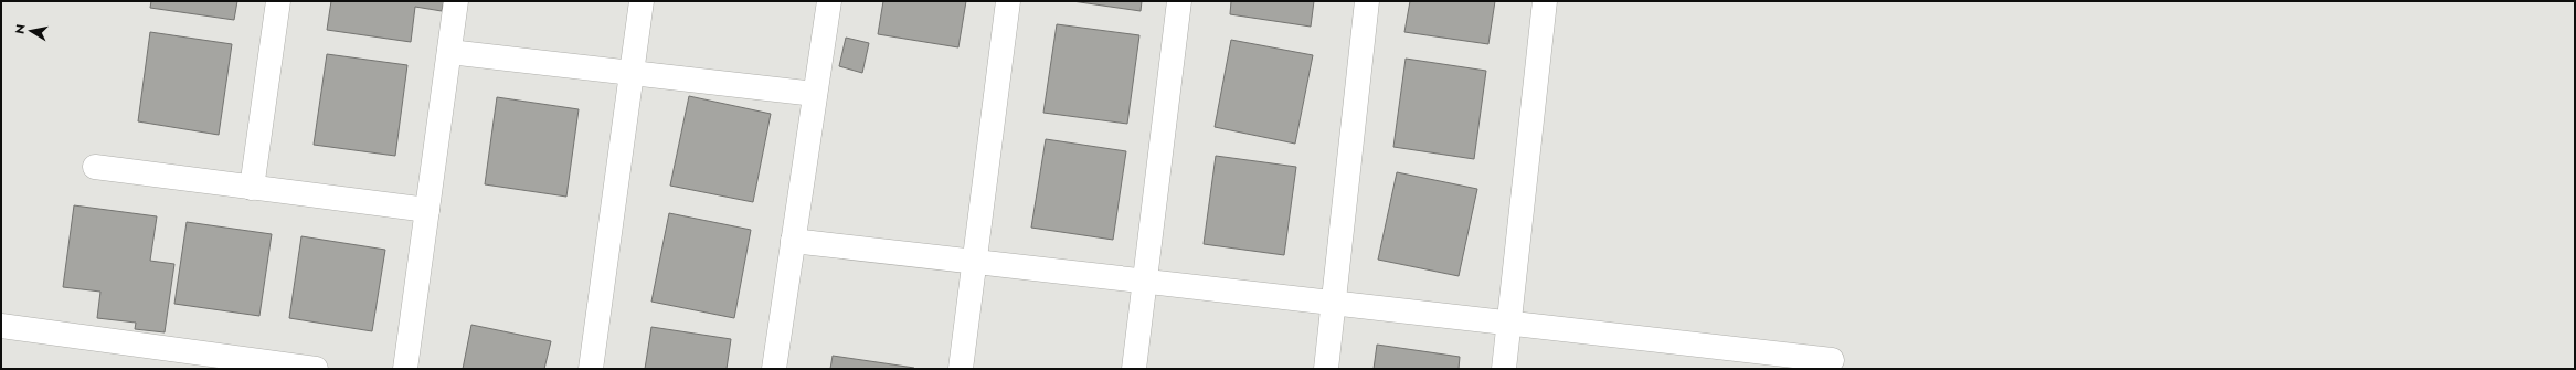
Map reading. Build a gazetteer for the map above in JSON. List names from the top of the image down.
{
  "north": "left"
}
